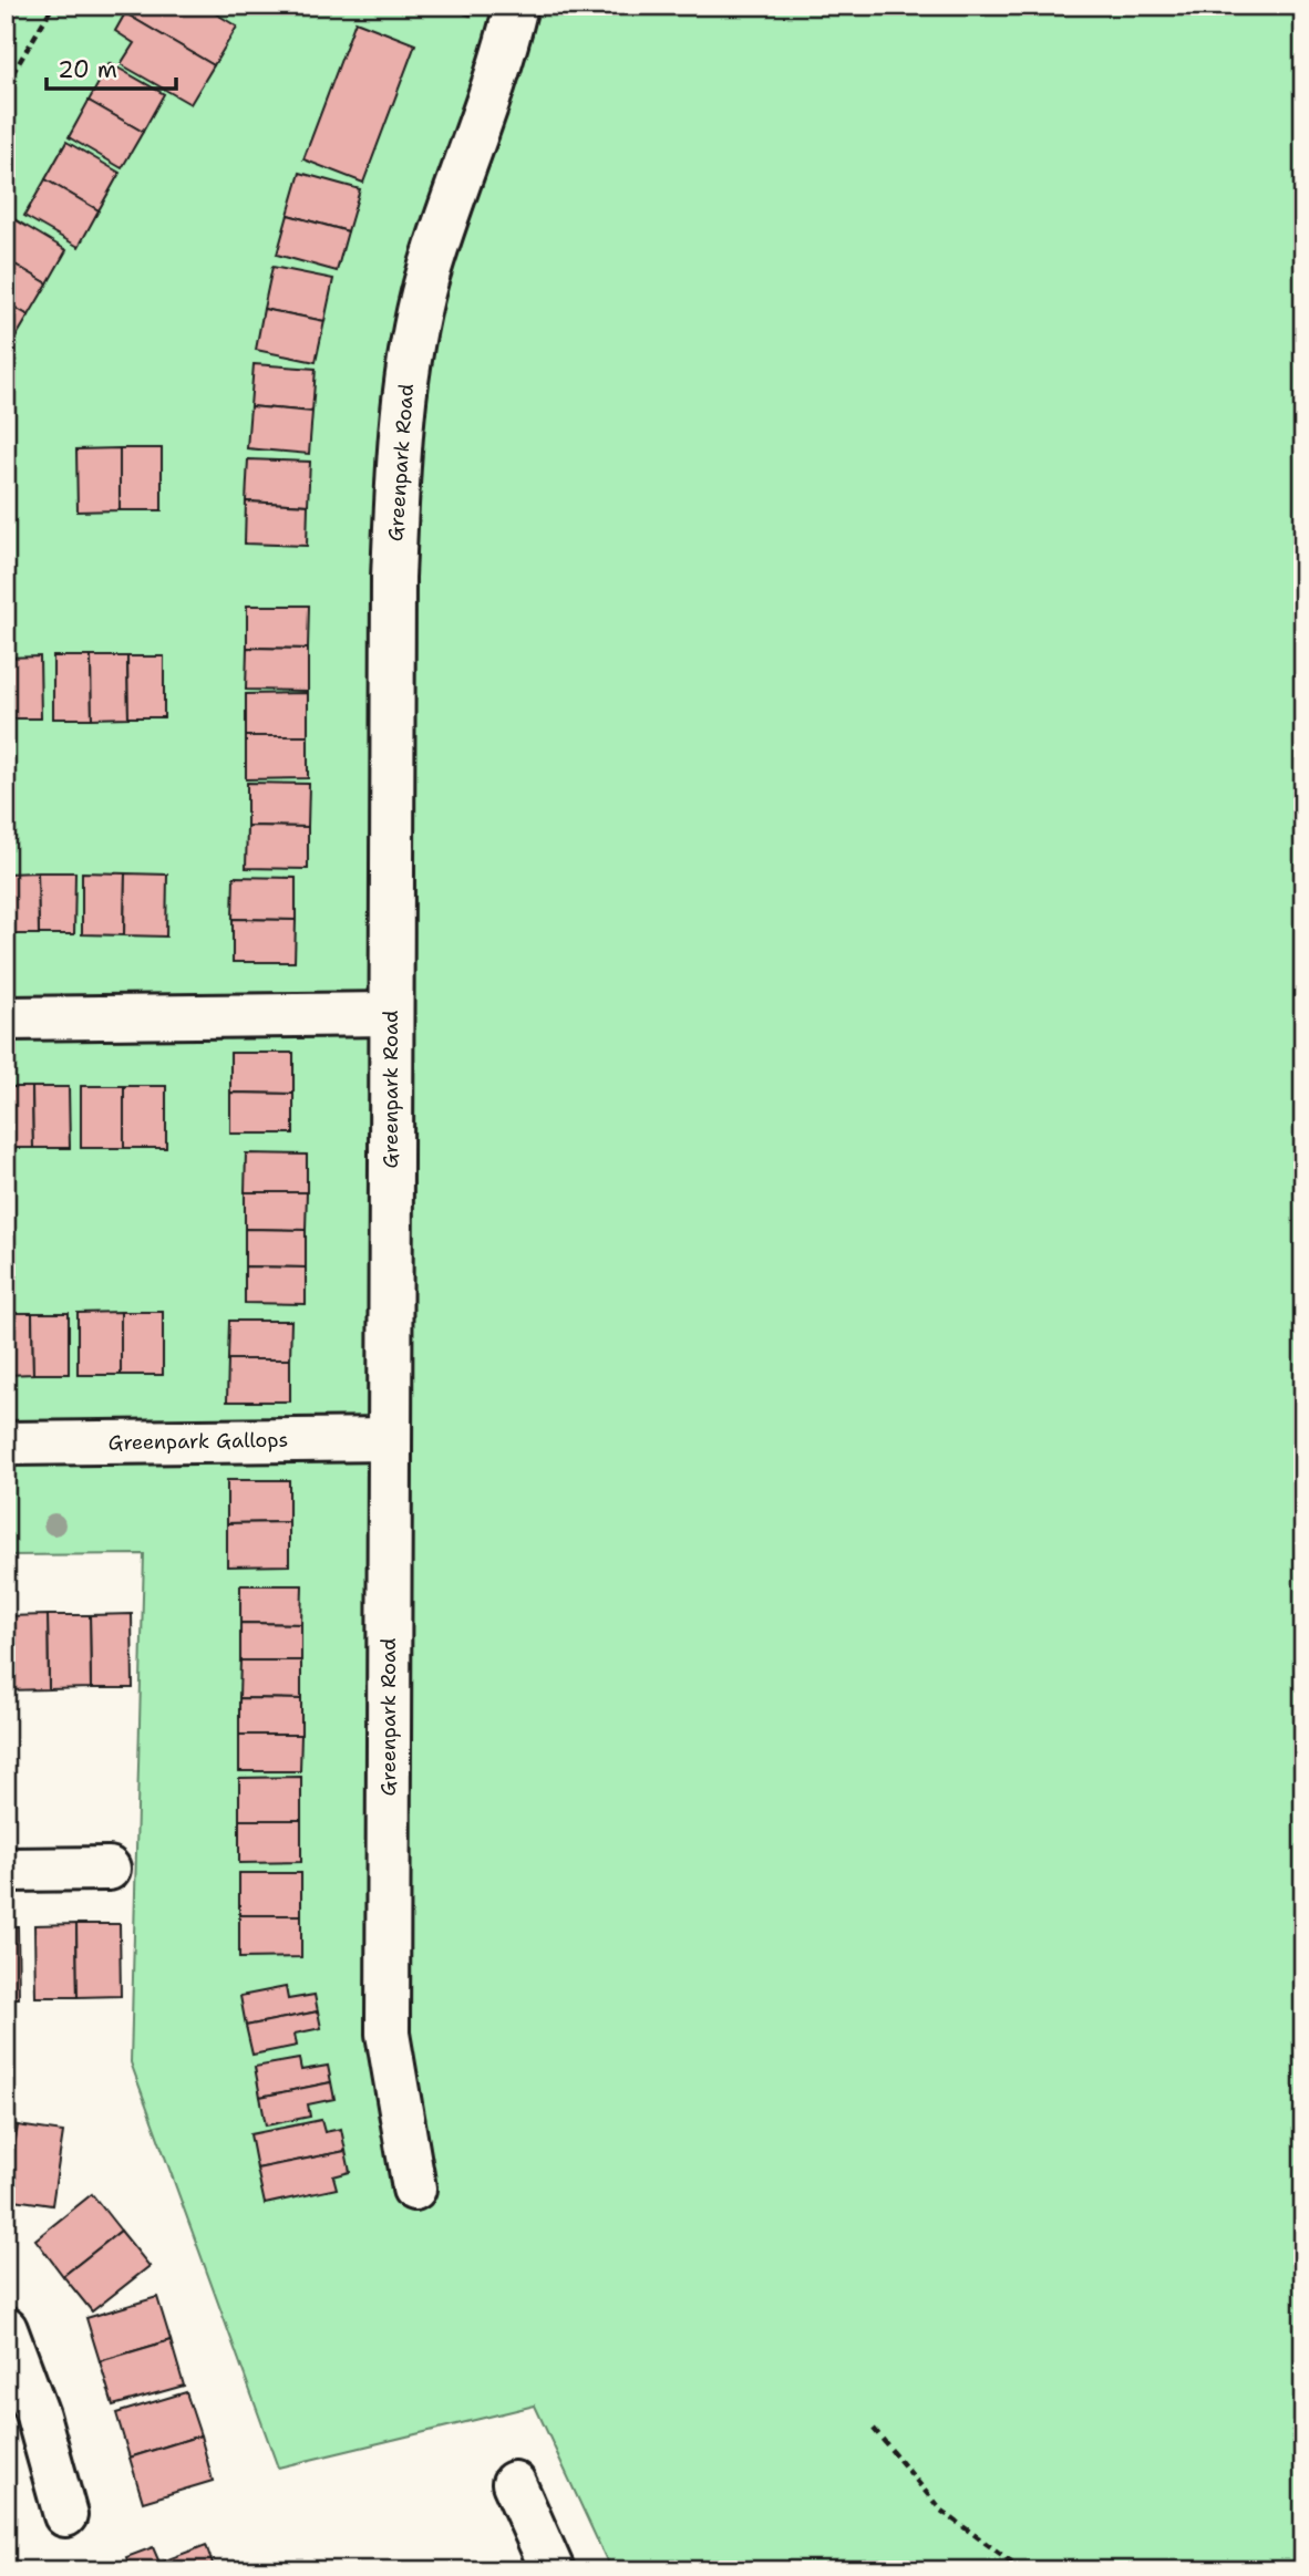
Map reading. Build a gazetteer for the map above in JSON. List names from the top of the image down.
{
  "streets": {
    "street": ["Greenpark Road", "Greenpark Gallops"]
  },
  "crossings": [
    ["Greenpark Road", "Greenpark Gallops"]
  ],
  "scale_bar": "20 m"
}
